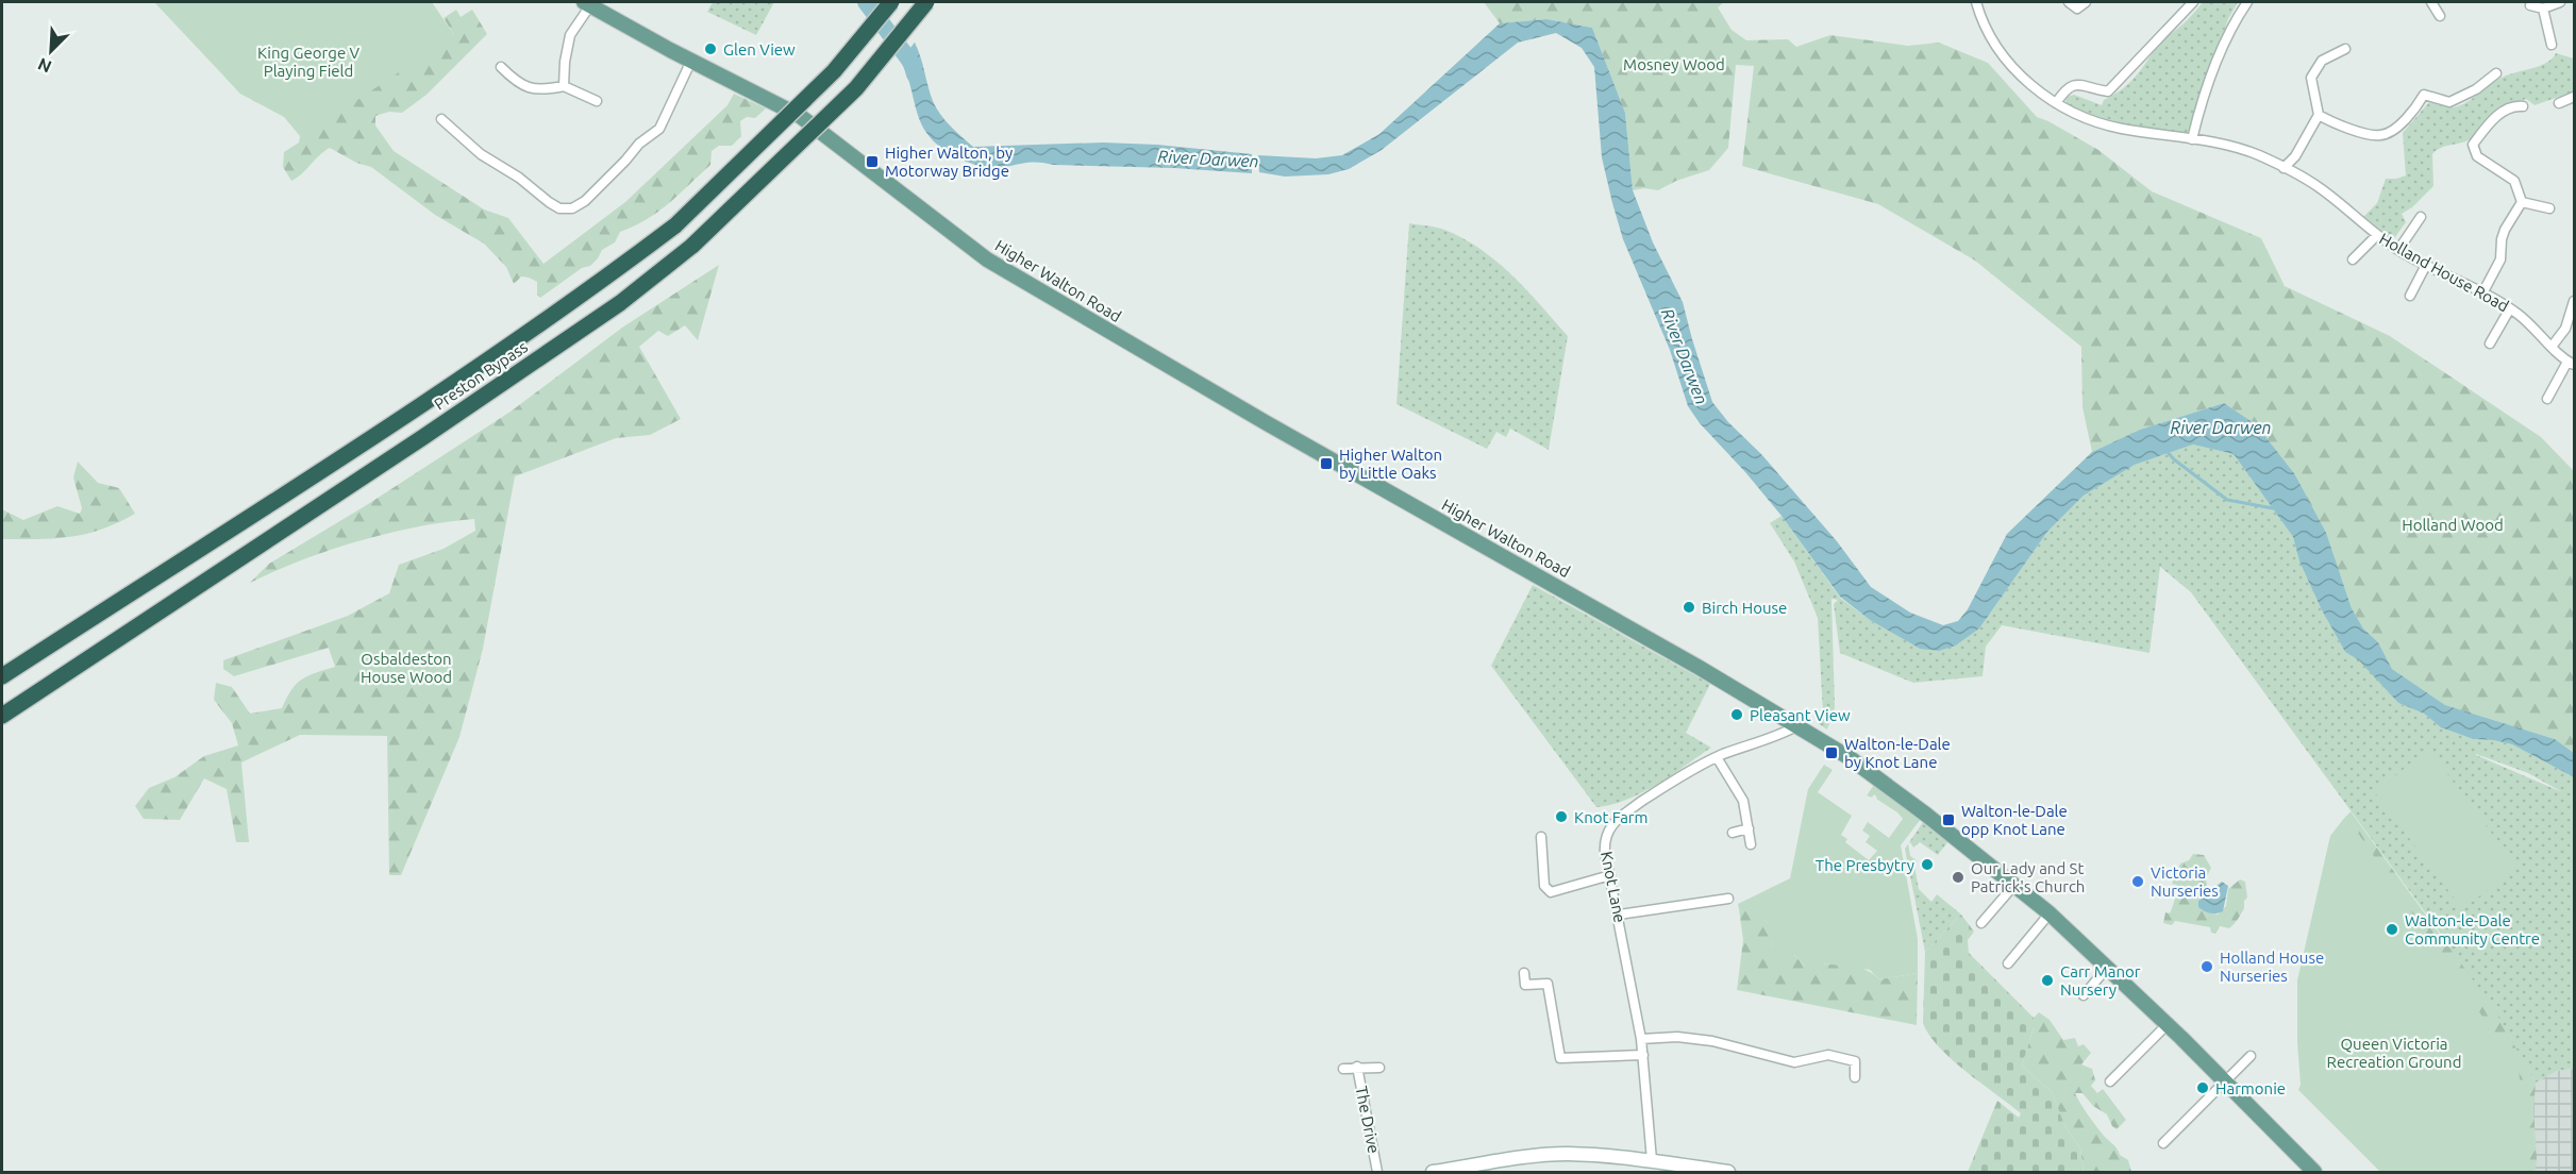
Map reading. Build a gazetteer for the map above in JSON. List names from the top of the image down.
{
  "streets": {
    "highway": ["Preston Bypass"],
    "main road": ["Higher Walton Road"],
    "street": ["Holland House Road", "Knot Lane", "The Drive"]
  },
  "crossings": [
    ["Higher Walton Road", "Knot Lane"]
  ],
  "water": ["River Darwen"],
  "parks": [
    "King George V Playing Field",
    "Mosney Wood",
    "Holland Wood",
    "Osbaldeston House Wood",
    "Queen Victoria Recreation Ground"
  ],
  "places": {
    "other": [
      "Glen View",
      "Birch House",
      "Pleasant View",
      "Knot Farm",
      "The Presbytry",
      "Our Lady and St Patrick's Church",
      "Victoria Nurseries",
      "Walton-le-Dale Community Centre",
      "Holland House Nurseries",
      "Carr Manor Nursery",
      "Harmonie"
    ],
    "transit": [
      "Higher Walton, by Motorway Bridge",
      "Higher Walton by Little Oaks",
      "Walton-le-Dale by Knot Lane",
      "Walton-le-Dale opp Knot Lane"
    ]
  },
  "north": "bottom left"
}
